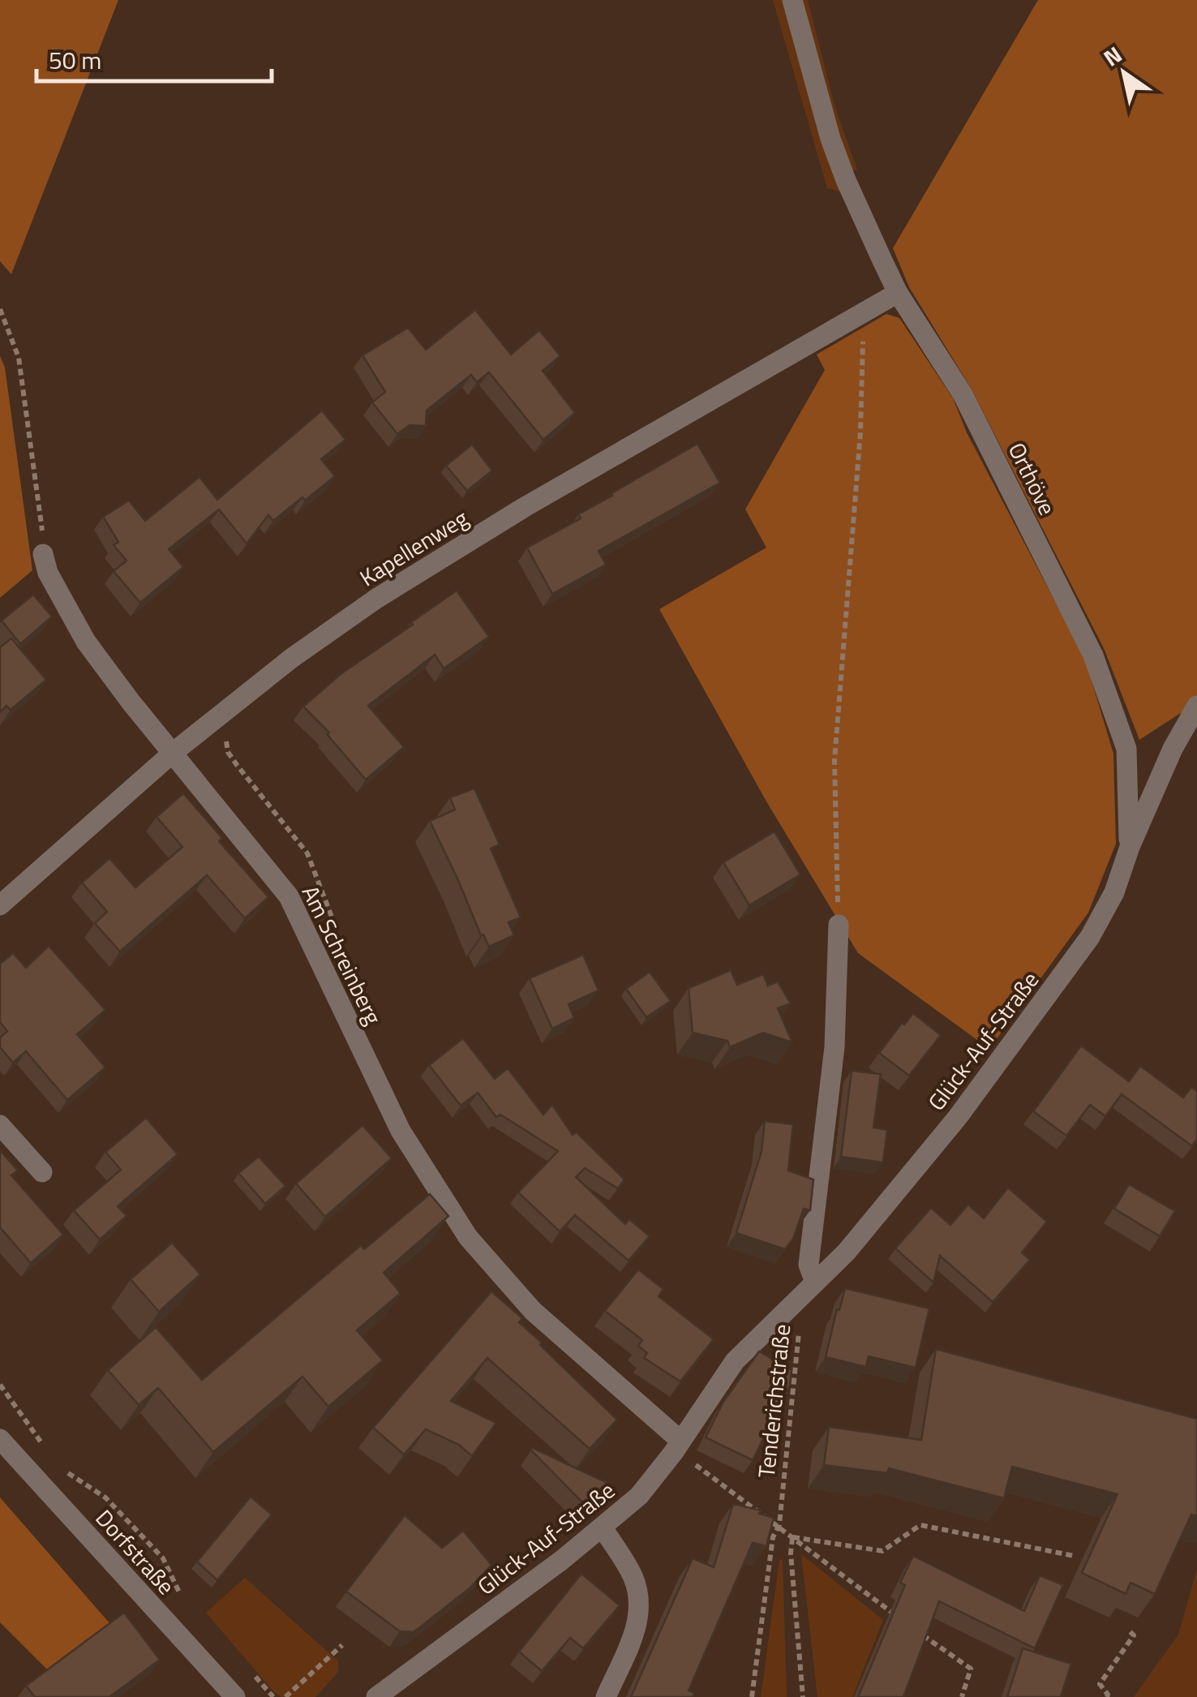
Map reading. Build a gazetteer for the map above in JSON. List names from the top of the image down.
{
  "streets": {
    "street": [
      "Orthöve",
      "Kapellenweg",
      "Am Schreinberg",
      "Glück-Auf-Straße",
      "Dorfstraße"
    ],
    "path": ["Tenderichstraße"]
  },
  "crossings": [
    ["Orthöve", "Kapellenweg"],
    ["Orthöve", "Glück-Auf-Straße"],
    ["Kapellenweg", "Am Schreinberg"],
    ["Am Schreinberg", "Glück-Auf-Straße"],
    ["Am Schreinberg", "Tenderichstraße"],
    ["Glück-Auf-Straße", "Tenderichstraße"]
  ],
  "scale_bar": "50 m",
  "north": "top left"
}
